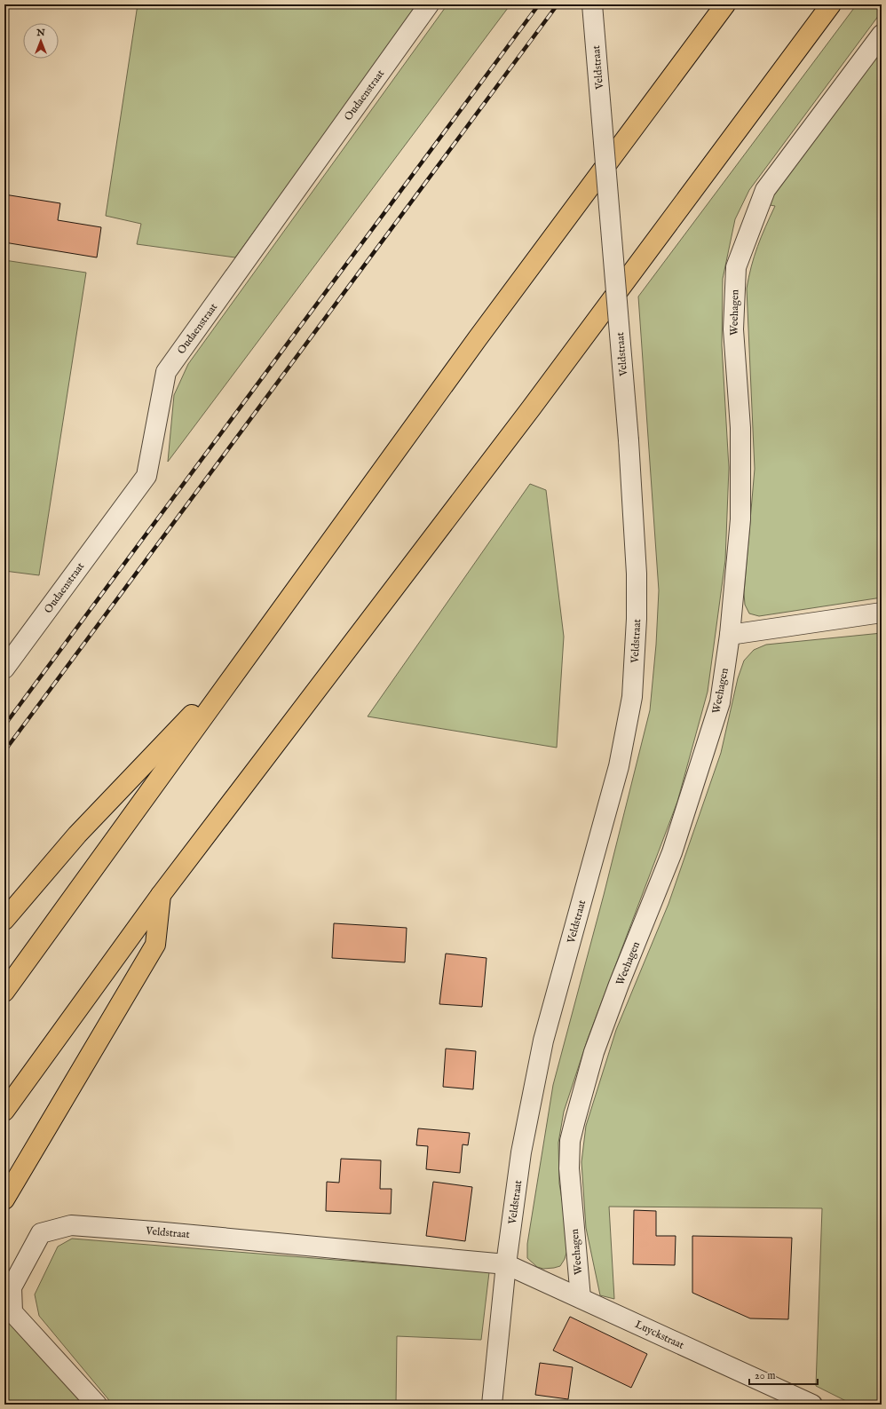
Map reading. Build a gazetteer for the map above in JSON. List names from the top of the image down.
{
  "streets": {
    "street": [
      "Veldstraat",
      "Oudaenstraat",
      "Weehagen",
      "Luyckstraat"
    ]
  },
  "crossings": [
    ["Veldstraat", "Luyckstraat"],
    ["Weehagen", "Luyckstraat"]
  ],
  "scale_bar": "20 m",
  "north": "top"
}
